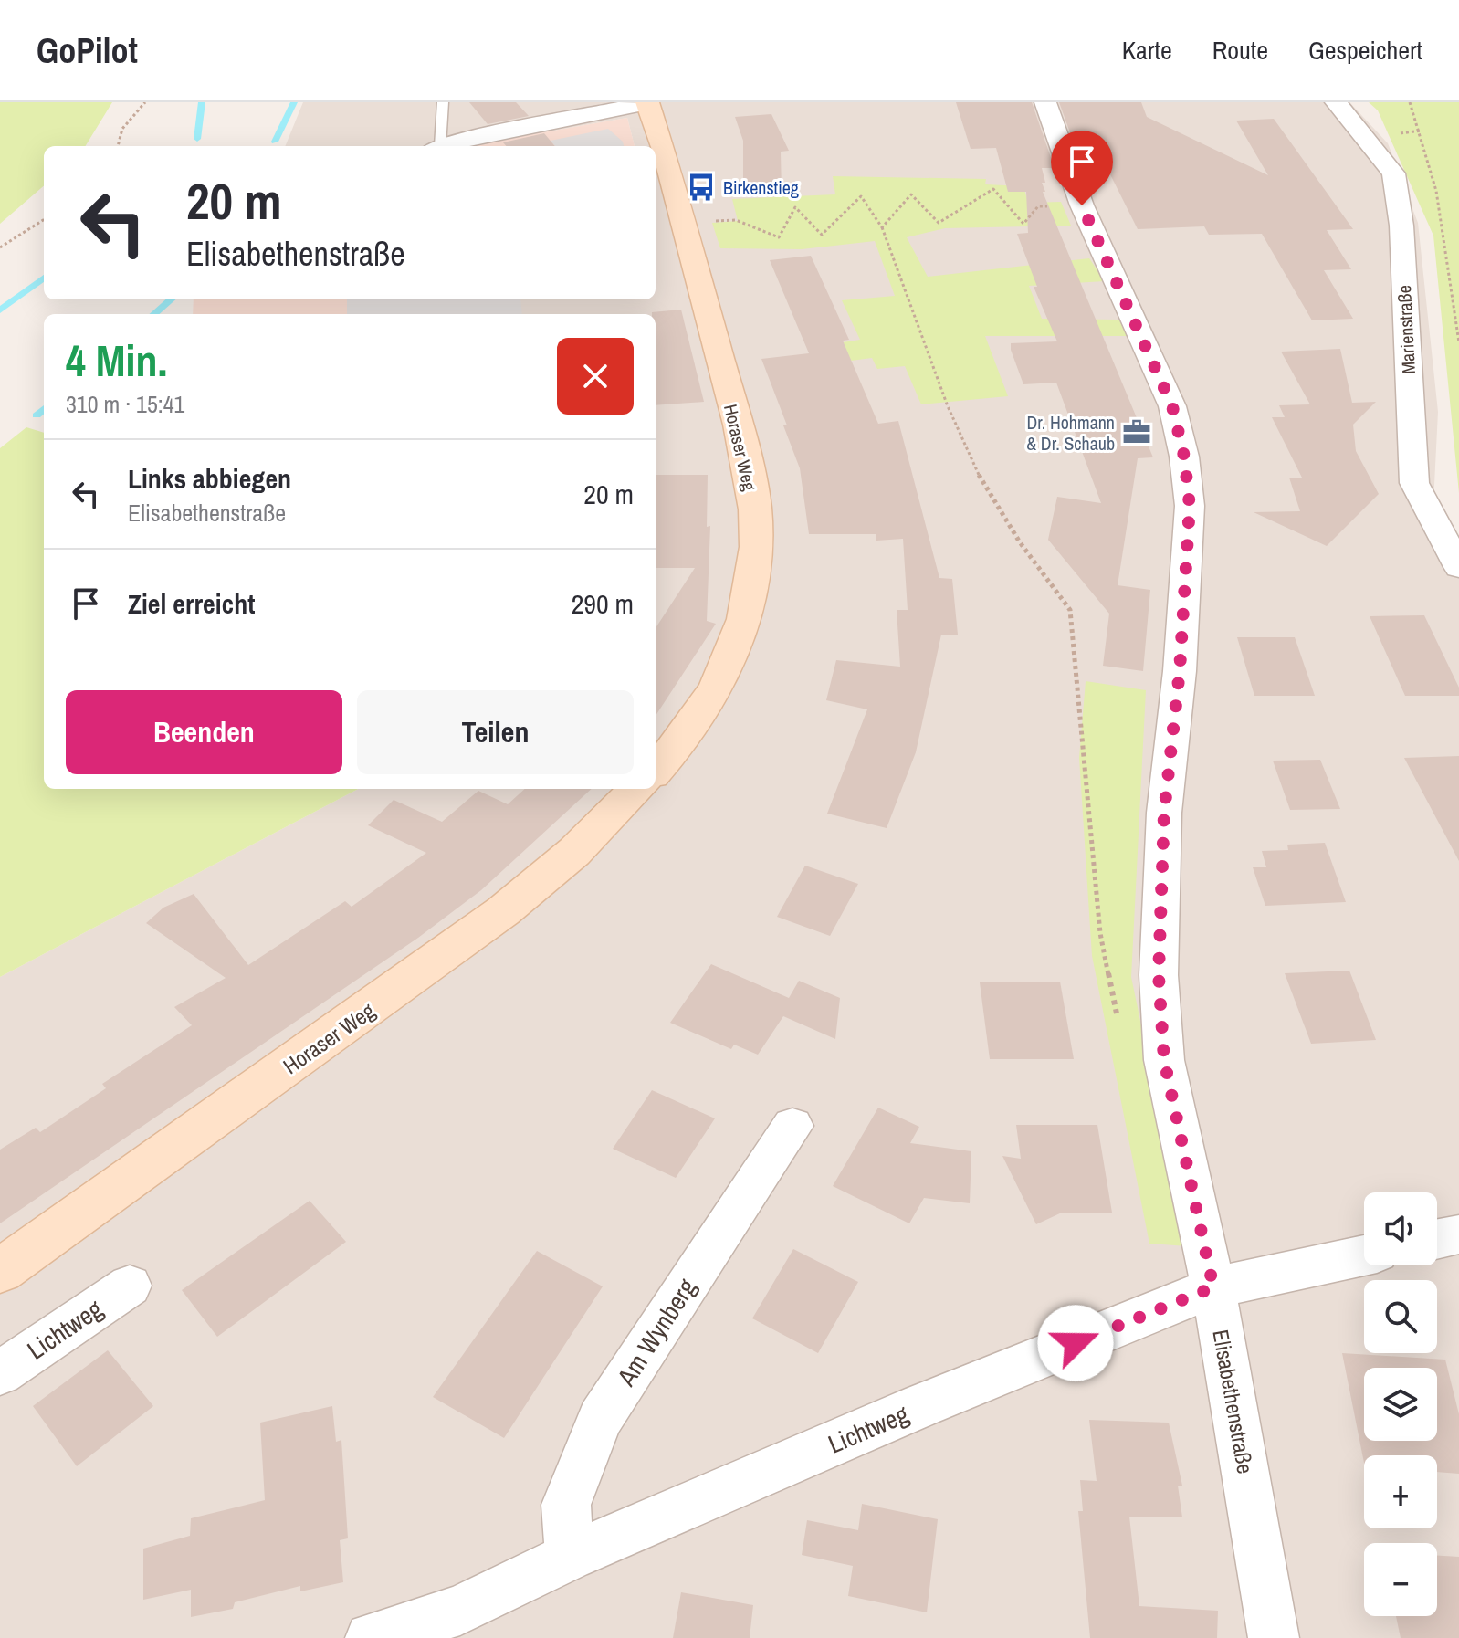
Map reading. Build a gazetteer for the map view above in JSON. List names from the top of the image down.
{
  "streets": {
    "main road": ["Horaser Weg"],
    "street": [
      "Marienstraße",
      "Lichtweg",
      "Am Wynberg",
      "Elisabethenstraße"
    ]
  },
  "crossings": [
    ["Lichtweg", "Am Wynberg"],
    ["Lichtweg", "Elisabethenstraße"]
  ],
  "places": {
    "bus stop": ["Birkenstieg"],
    "office": ["Dr. Hohmann & Dr. Schaub"]
  },
  "page": {
    "header": "GoPilot",
    "nav": ["Karte", "Route", "Gespeichert"],
    "turn": ["20 m", "Elisabethenstraße"],
    "heading": ["4 Min.", "310 m · 15:41"],
    "list": [
      {
        "name": "Links abbiegen",
        "note": "Elisabethenstraße",
        "value": "20 m"
      },
      {
        "name": "Ziel erreicht",
        "value": "290 m"
      }
    ],
    "buttons": ["Beenden", "Teilen"],
    "map_buttons": ["+", "−"]
  }
}
